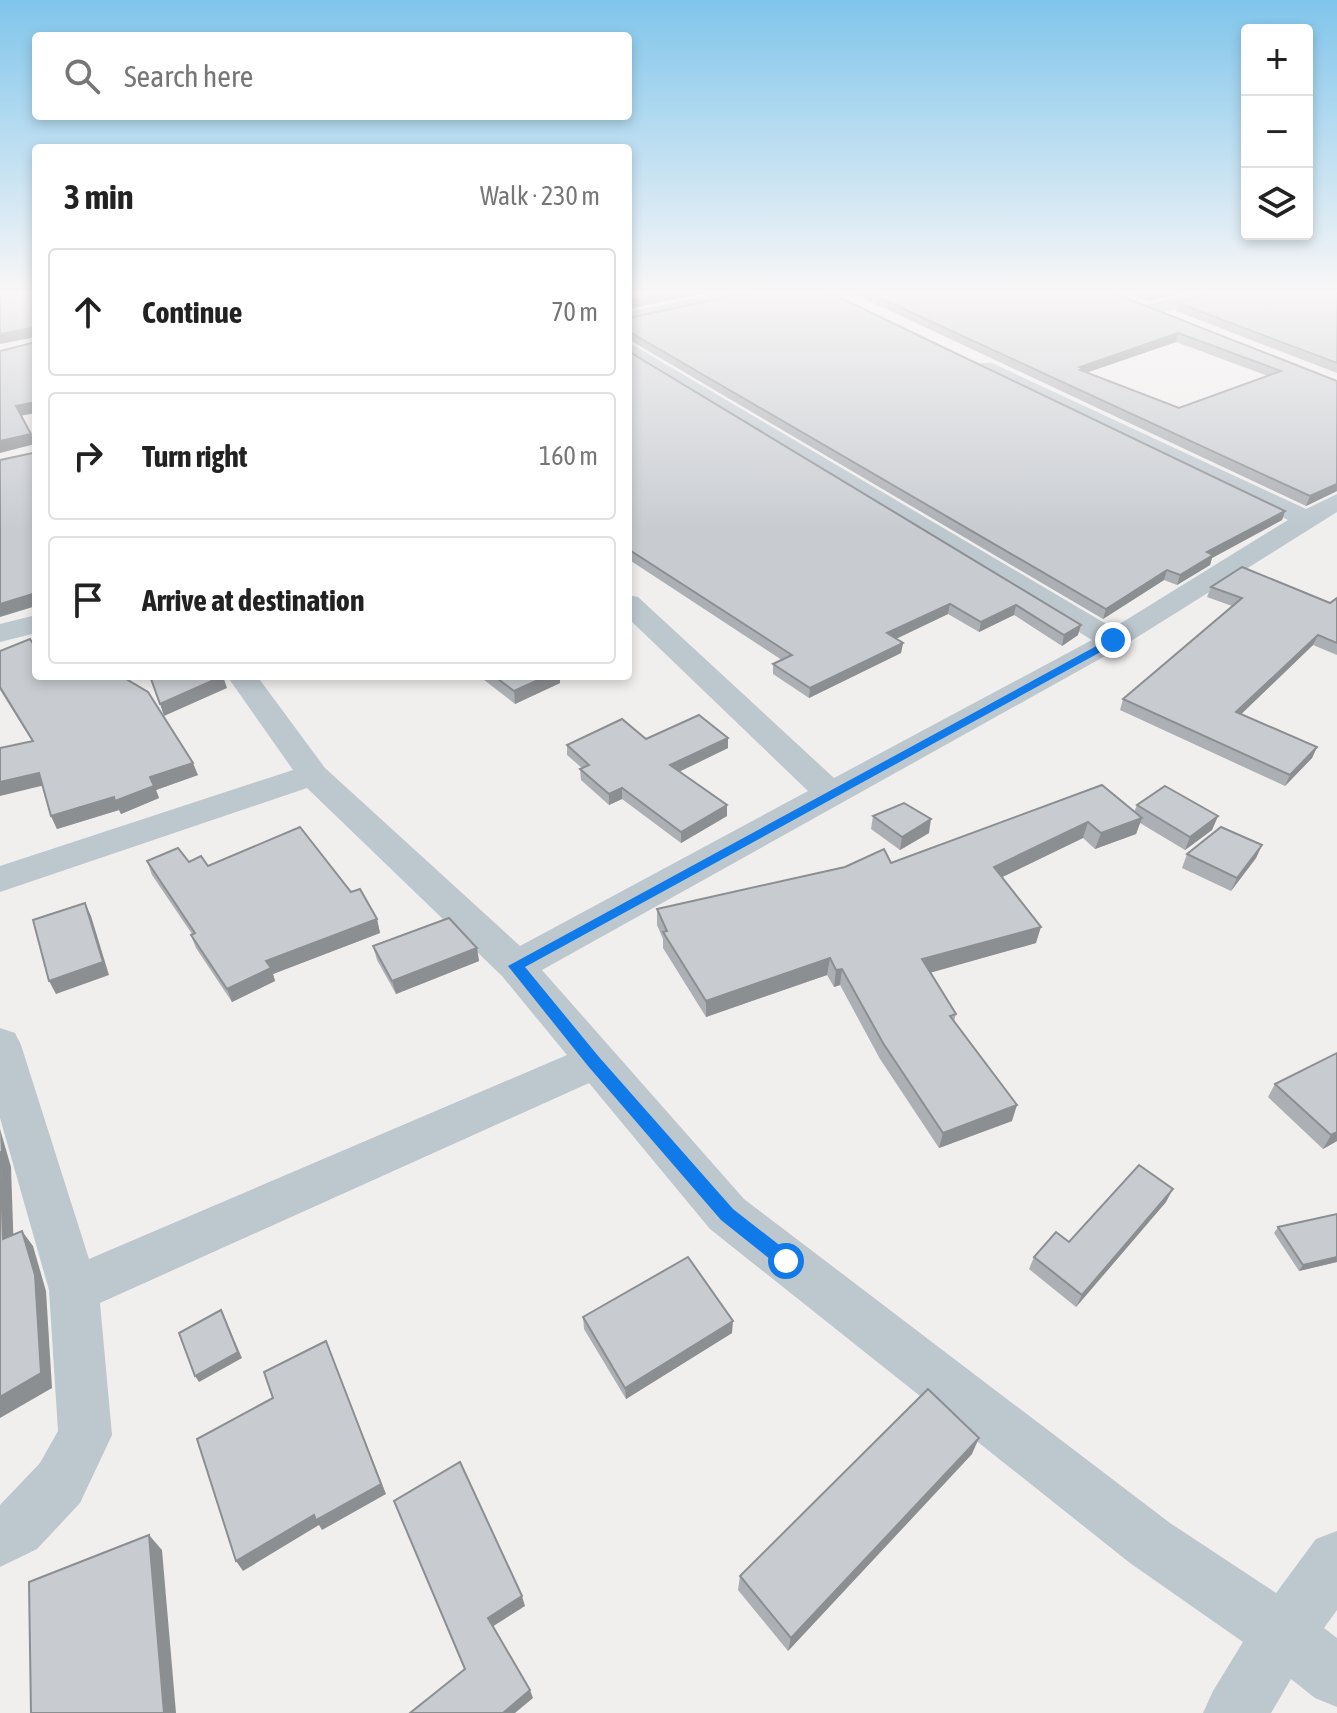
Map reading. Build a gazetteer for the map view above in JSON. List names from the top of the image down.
{
  "page": {
    "map_buttons": ["+", "−"],
    "search": "Search here",
    "heading": ["3 min", "Walk · 230 m"],
    "list": [
      ["Continue", "70 m"],
      ["Turn right", "160 m"],
      "Arrive at destination"
    ]
  }
}
